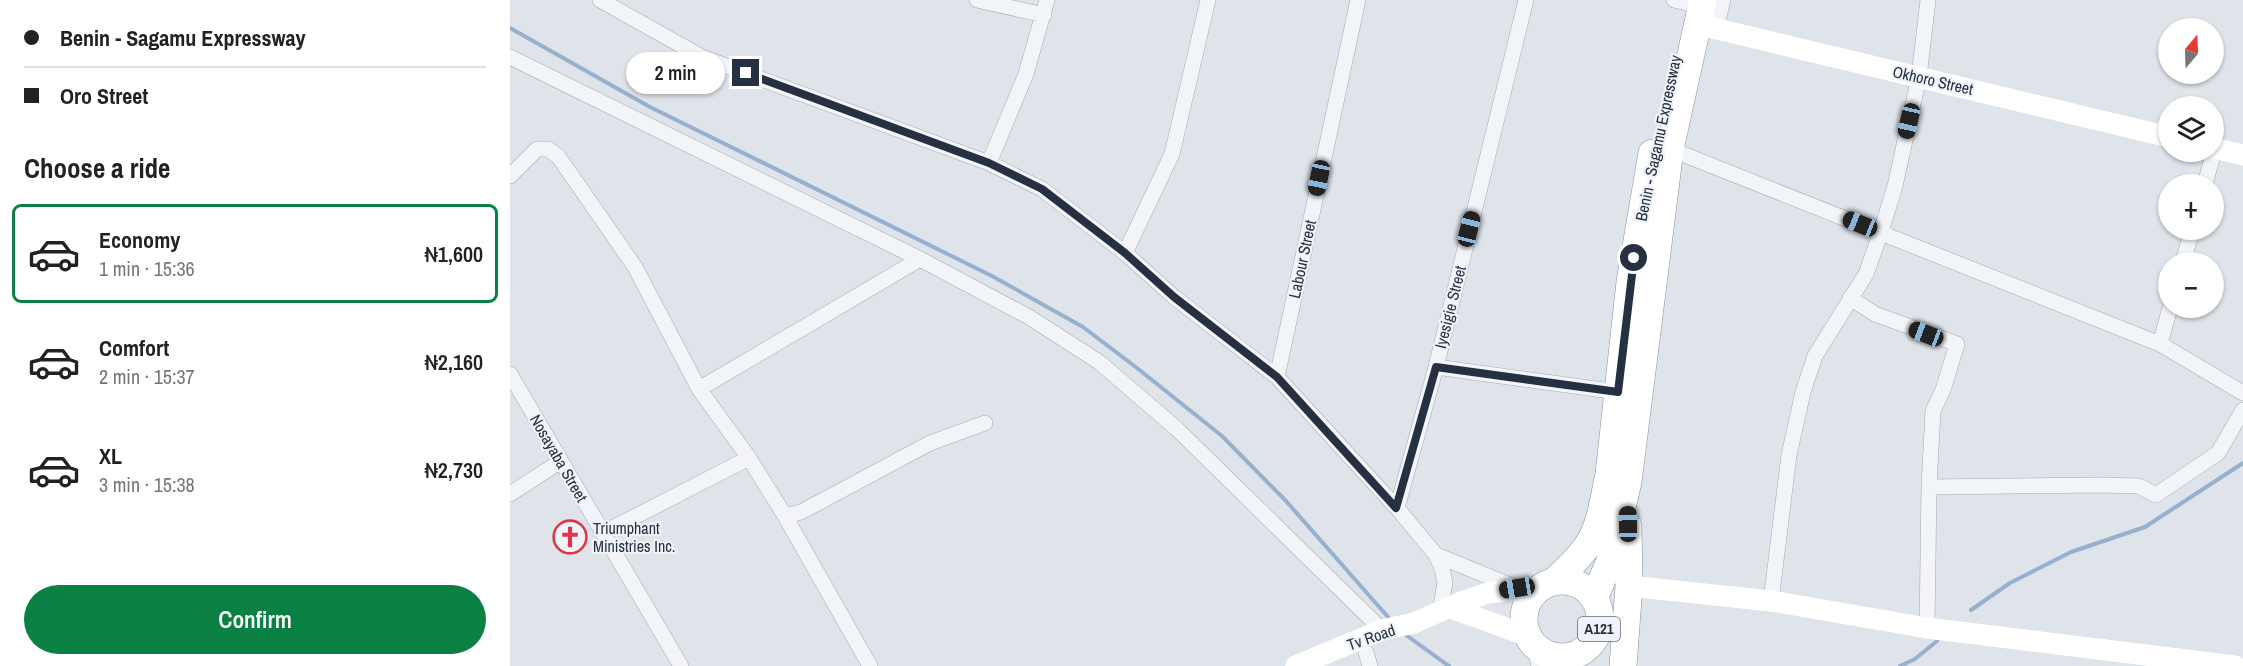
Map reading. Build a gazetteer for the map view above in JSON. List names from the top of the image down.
{
  "streets": {
    "highway": ["Benin - Sagamu Expressway", "A121"],
    "street": [
      "Okhoro Street",
      "Labour Street",
      "Iyesigie Street",
      "Nosayaba Street",
      "Tv Road"
    ]
  },
  "crossings": [
    ["Okhoro Street", "Benin - Sagamu Expressway"],
    ["Okhoro Street", "A121"],
    ["Benin - Sagamu Expressway", "A121"],
    ["Benin - Sagamu Expressway", "Tv Road"],
    ["A121", "Tv Road"]
  ],
  "places": {
    "church": ["Triumphant Ministries Inc."]
  },
  "north": "top",
  "page": {
    "banner": ["Benin - Sagamu Expressway", "Oro Street"],
    "map_buttons": ["+", "−"],
    "bubble": "2 min",
    "heading": "Choose a ride",
    "list": [
      {
        "name": "Economy",
        "note": "1 min · 15:36",
        "value": "₦1,600"
      },
      {
        "name": "Comfort",
        "note": "2 min · 15:37",
        "value": "₦2,160"
      },
      {
        "name": "XL",
        "note": "3 min · 15:38",
        "value": "₦2,730"
      }
    ],
    "buttons": "Confirm"
  }
}
